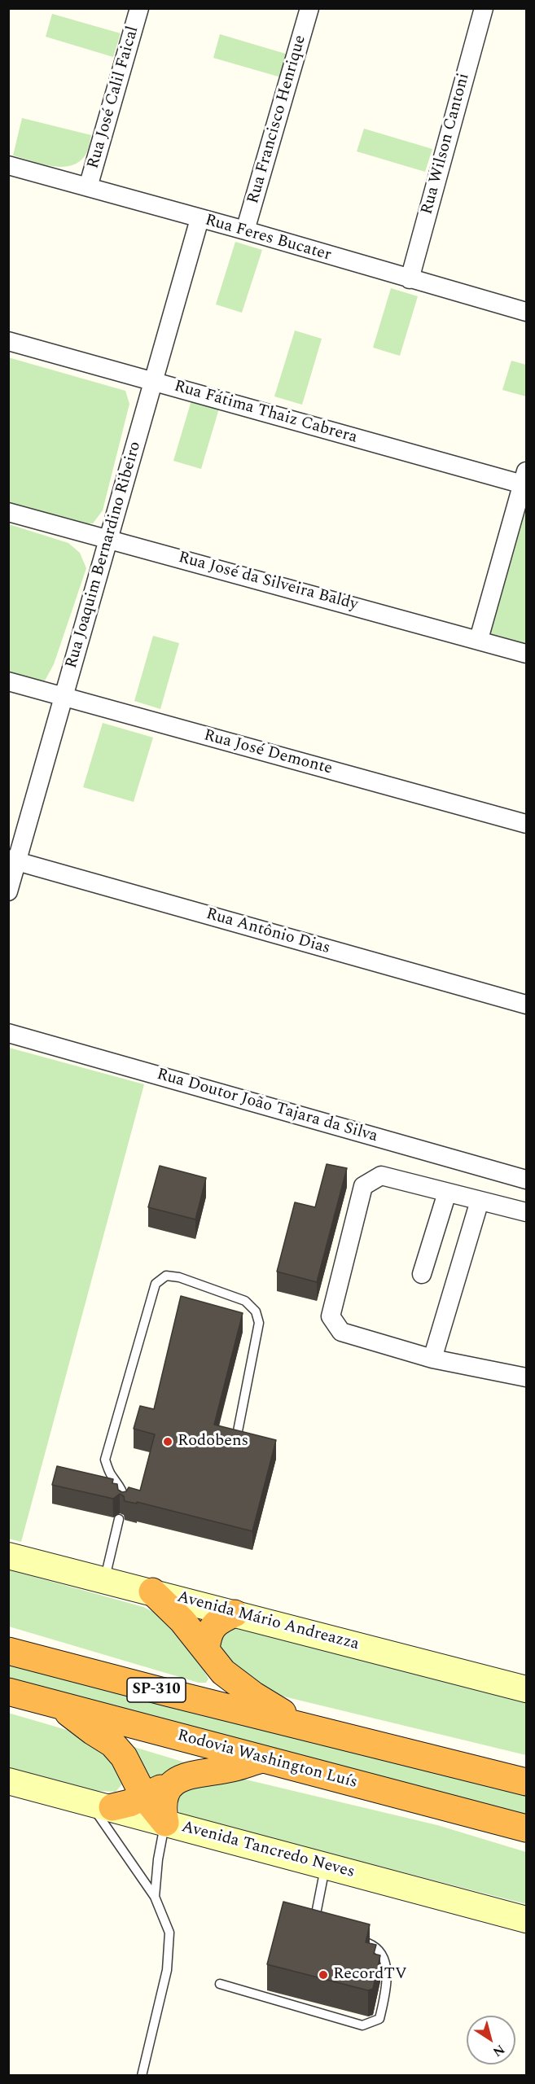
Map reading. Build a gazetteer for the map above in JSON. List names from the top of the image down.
{
  "streets": {
    "highway": ["SP-310", "Rodovia Washington Luís"],
    "main road": ["Avenida Mário Andreazza", "Avenida Tancredo Neves"],
    "street": [
      "Rua José Calil Faical",
      "Rua Francisco Henrique",
      "Rua Wilson Cantoni",
      "Rua Feres Bucater",
      "Rua Fátima Thaiz Cabrera",
      "Rua Joaquim Bernardino Ribeiro",
      "Rua José da Silveira Baldy",
      "Rua José Demonte",
      "Rua Antônio Dias",
      "Rua Doutor João Tajara da Silva"
    ]
  },
  "crossings": [
    ["Rua José Calil Faical", "Rua Feres Bucater"],
    ["Rua Francisco Henrique", "Rua Feres Bucater"],
    ["Rua Wilson Cantoni", "Rua Feres Bucater"],
    ["Rua Feres Bucater", "Rua Joaquim Bernardino Ribeiro"],
    ["Rua Fátima Thaiz Cabrera", "Rua Joaquim Bernardino Ribeiro"],
    ["Rua Joaquim Bernardino Ribeiro", "Rua José da Silveira Baldy"],
    ["Rua Joaquim Bernardino Ribeiro", "Rua José Demonte"],
    ["Rua Joaquim Bernardino Ribeiro", "Rua Antônio Dias"]
  ],
  "places": ["Rodobens", "RecordTV"],
  "north": "bottom right"
}
